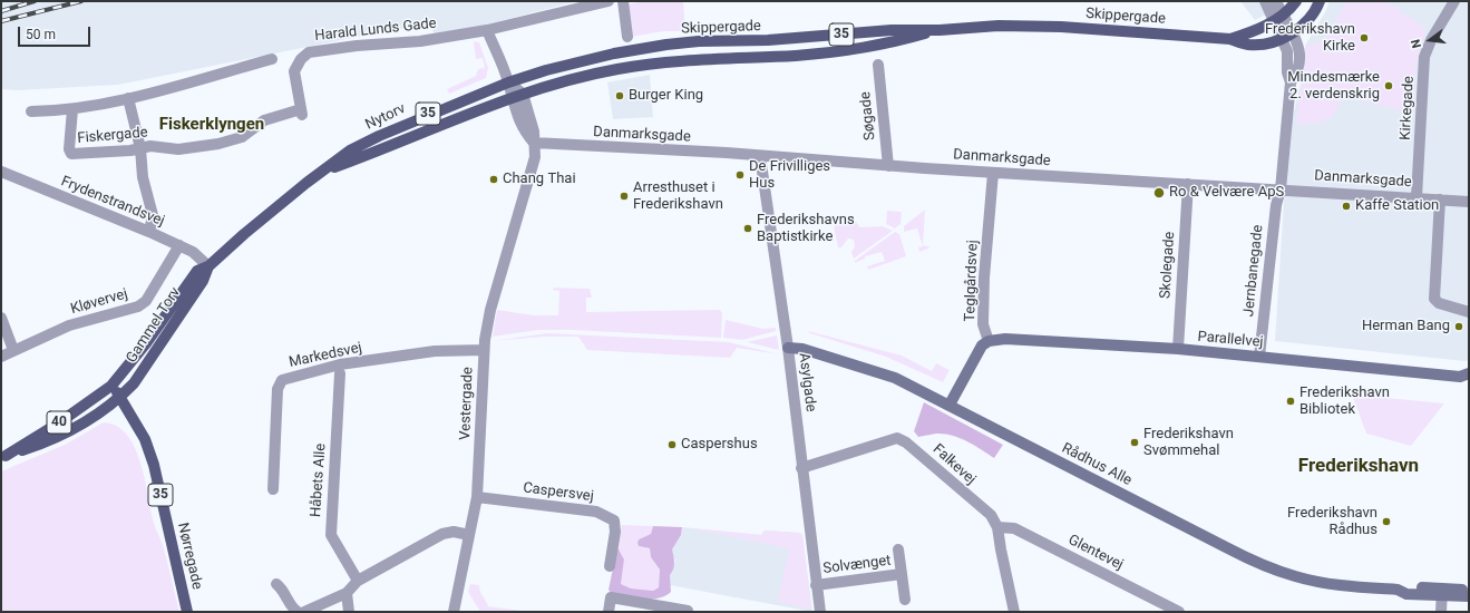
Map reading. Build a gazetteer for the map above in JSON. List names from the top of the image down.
{
  "streets": {
    "main road": [
      "Skippergade",
      "35",
      "Nytorv",
      "Gammel Torv",
      "40",
      "Nørregade"
    ],
    "street": [
      "Harald Lunds Gade",
      "Kirkegade",
      "Søgade",
      "Danmarksgade",
      "Fiskergade",
      "Frydenstrandsvej",
      "Skolegade",
      "Jernbanegade",
      "Teglgårdsvej",
      "Kløvervej",
      "Parallelvej",
      "Markedsvej",
      "Asylgade",
      "Vestergade",
      "Falkevej",
      "Rådhus Alle",
      "Håbets Alle",
      "Caspersvej",
      "Glentevej",
      "Solvænget"
    ]
  },
  "crossings": [
    ["Skippergade", "35"],
    ["Skippergade", "Nytorv"],
    ["Harald Lunds Gade", "Fiskergade"],
    ["Kirkegade", "Danmarksgade"],
    ["Søgade", "Danmarksgade"],
    ["Nytorv", "Gammel Torv"],
    ["Danmarksgade", "Skolegade"],
    ["Danmarksgade", "Jernbanegade"],
    ["Danmarksgade", "Teglgårdsvej"],
    ["Danmarksgade", "Asylgade"],
    ["Danmarksgade", "Vestergade"],
    ["Frydenstrandsvej", "Kløvervej"],
    ["Frydenstrandsvej", "Gammel Torv"],
    ["Skolegade", "Parallelvej"],
    ["Jernbanegade", "Parallelvej"],
    ["Teglgårdsvej", "Parallelvej"],
    ["Teglgårdsvej", "Rådhus Alle"],
    ["Gammel Torv", "40"],
    ["Gammel Torv", "Nørregade"],
    ["Markedsvej", "Vestergade"],
    ["Asylgade", "Falkevej"],
    ["Asylgade", "Rådhus Alle"],
    ["Asylgade", "Solvænget"],
    ["Vestergade", "Caspersvej"],
    ["40", "Nørregade"],
    ["Falkevej", "Glentevej"]
  ],
  "districts": ["Fiskerklyngen", "Frederikshavn"],
  "places": [
    "Frederikshavn Kirke",
    "Mindesmærke 2. verdenskrig",
    "Burger King",
    "De Frivilliges Hus",
    "Chang Thai",
    "Ro & Velvære ApS",
    "Arresthuset i Frederikshavn",
    "Kaffe Station",
    "Frederikshavns Baptistkirke",
    "Herman Bang",
    "Frederikshavn Bibliotek",
    "Frederikshavn Svømmehal",
    "Caspershus",
    "Frederikshavn Rådhus"
  ],
  "scale_bar": "50 m",
  "north": "left"
}
